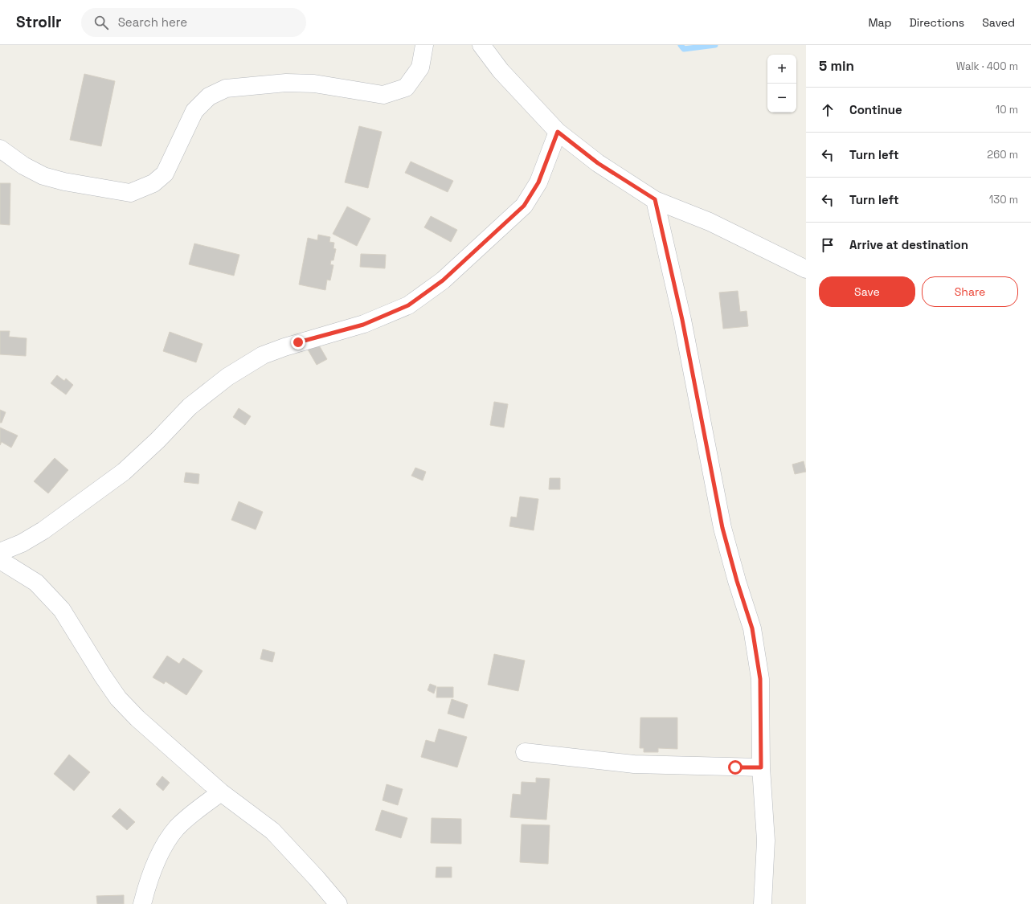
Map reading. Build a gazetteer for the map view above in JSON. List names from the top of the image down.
{
  "page": {
    "header": "Strollr",
    "search": "Search here",
    "nav": ["Map", "Directions", "Saved"],
    "heading": ["5 min", "Walk · 400 m"],
    "map_buttons": ["+", "−"],
    "list": [
      ["Continue", "10 m"],
      ["Turn left", "260 m"],
      ["Turn left", "130 m"],
      "Arrive at destination"
    ],
    "buttons": ["Save", "Share"]
  }
}
